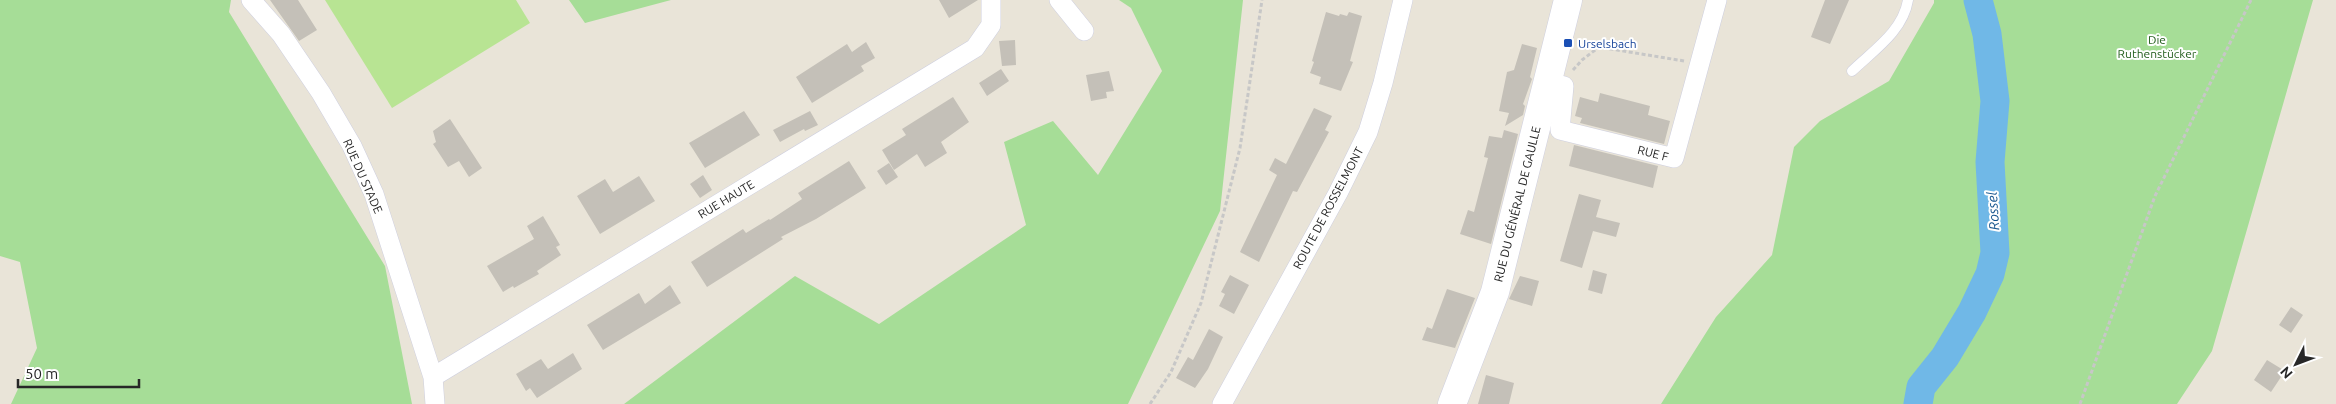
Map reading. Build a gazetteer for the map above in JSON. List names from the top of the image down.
{
  "streets": {
    "main road": ["RUE DU GÉNÉRAL DE GAULLE"],
    "street": [
      "RUE F",
      "RUE DU STADE",
      "RUE HAUTE",
      "ROUTE DE ROSSELMONT"
    ]
  },
  "crossings": [
    ["RUE F", "RUE DU GÉNÉRAL DE GAULLE"],
    ["RUE DU STADE", "RUE HAUTE"]
  ],
  "water": ["Rossel"],
  "parks": ["Die Ruthenstücker"],
  "places": {
    "transit": ["Urselsbach"]
  },
  "scale_bar": "50 m",
  "north": "bottom left"
}
